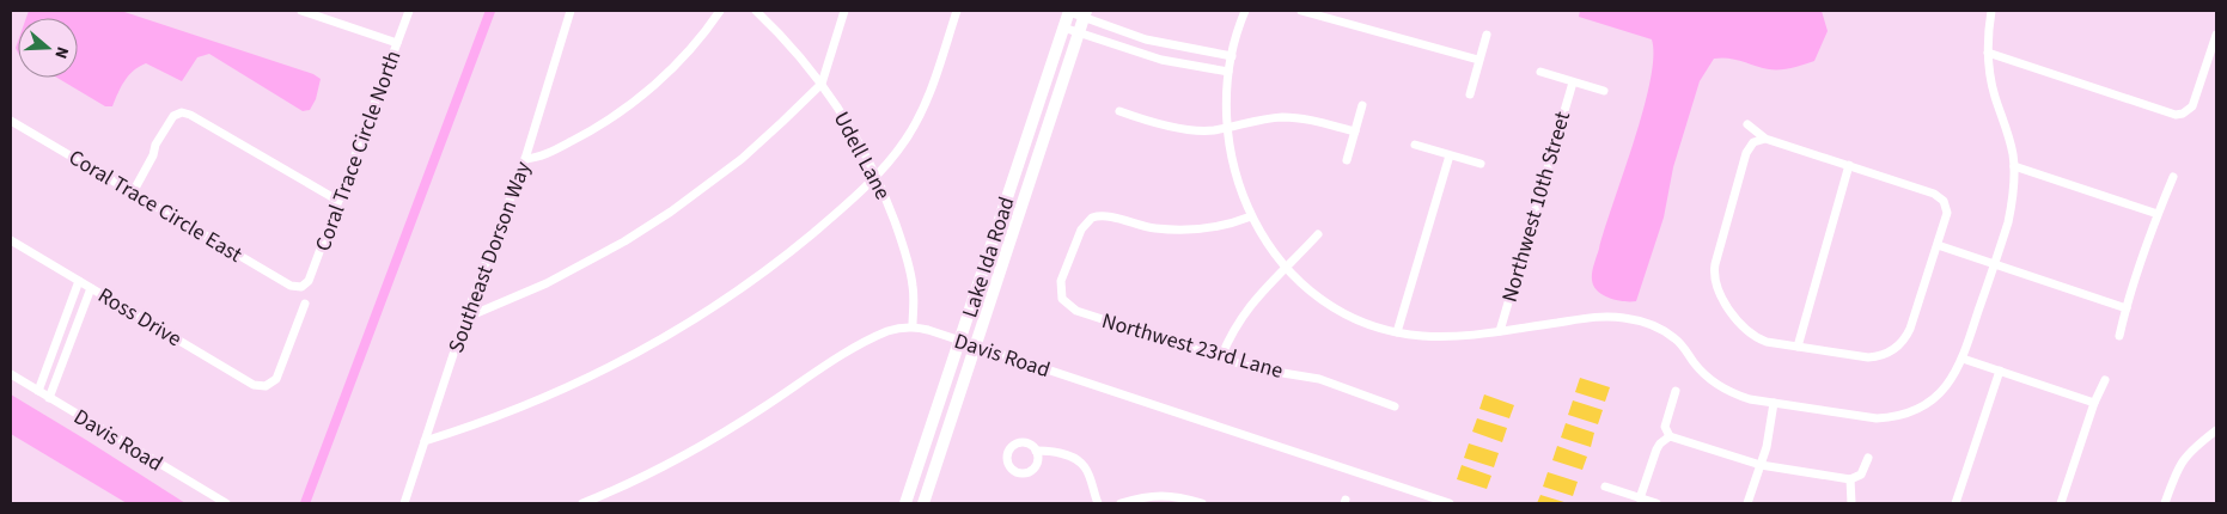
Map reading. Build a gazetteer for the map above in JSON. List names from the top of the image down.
{
  "streets": {
    "street": [
      "Coral Trace Circle North",
      "Udell Lane",
      "Coral Trace Circle East",
      "Northwest 10th Street",
      "Southeast Dorson Way",
      "Lake Ida Road",
      "Ross Drive",
      "Northwest 23rd Lane",
      "Davis Road"
    ]
  },
  "crossings": [
    ["Coral Trace Circle North", "Coral Trace Circle East"],
    ["Udell Lane", "Davis Road"],
    ["Lake Ida Road", "Davis Road"]
  ],
  "north": "right"
}
